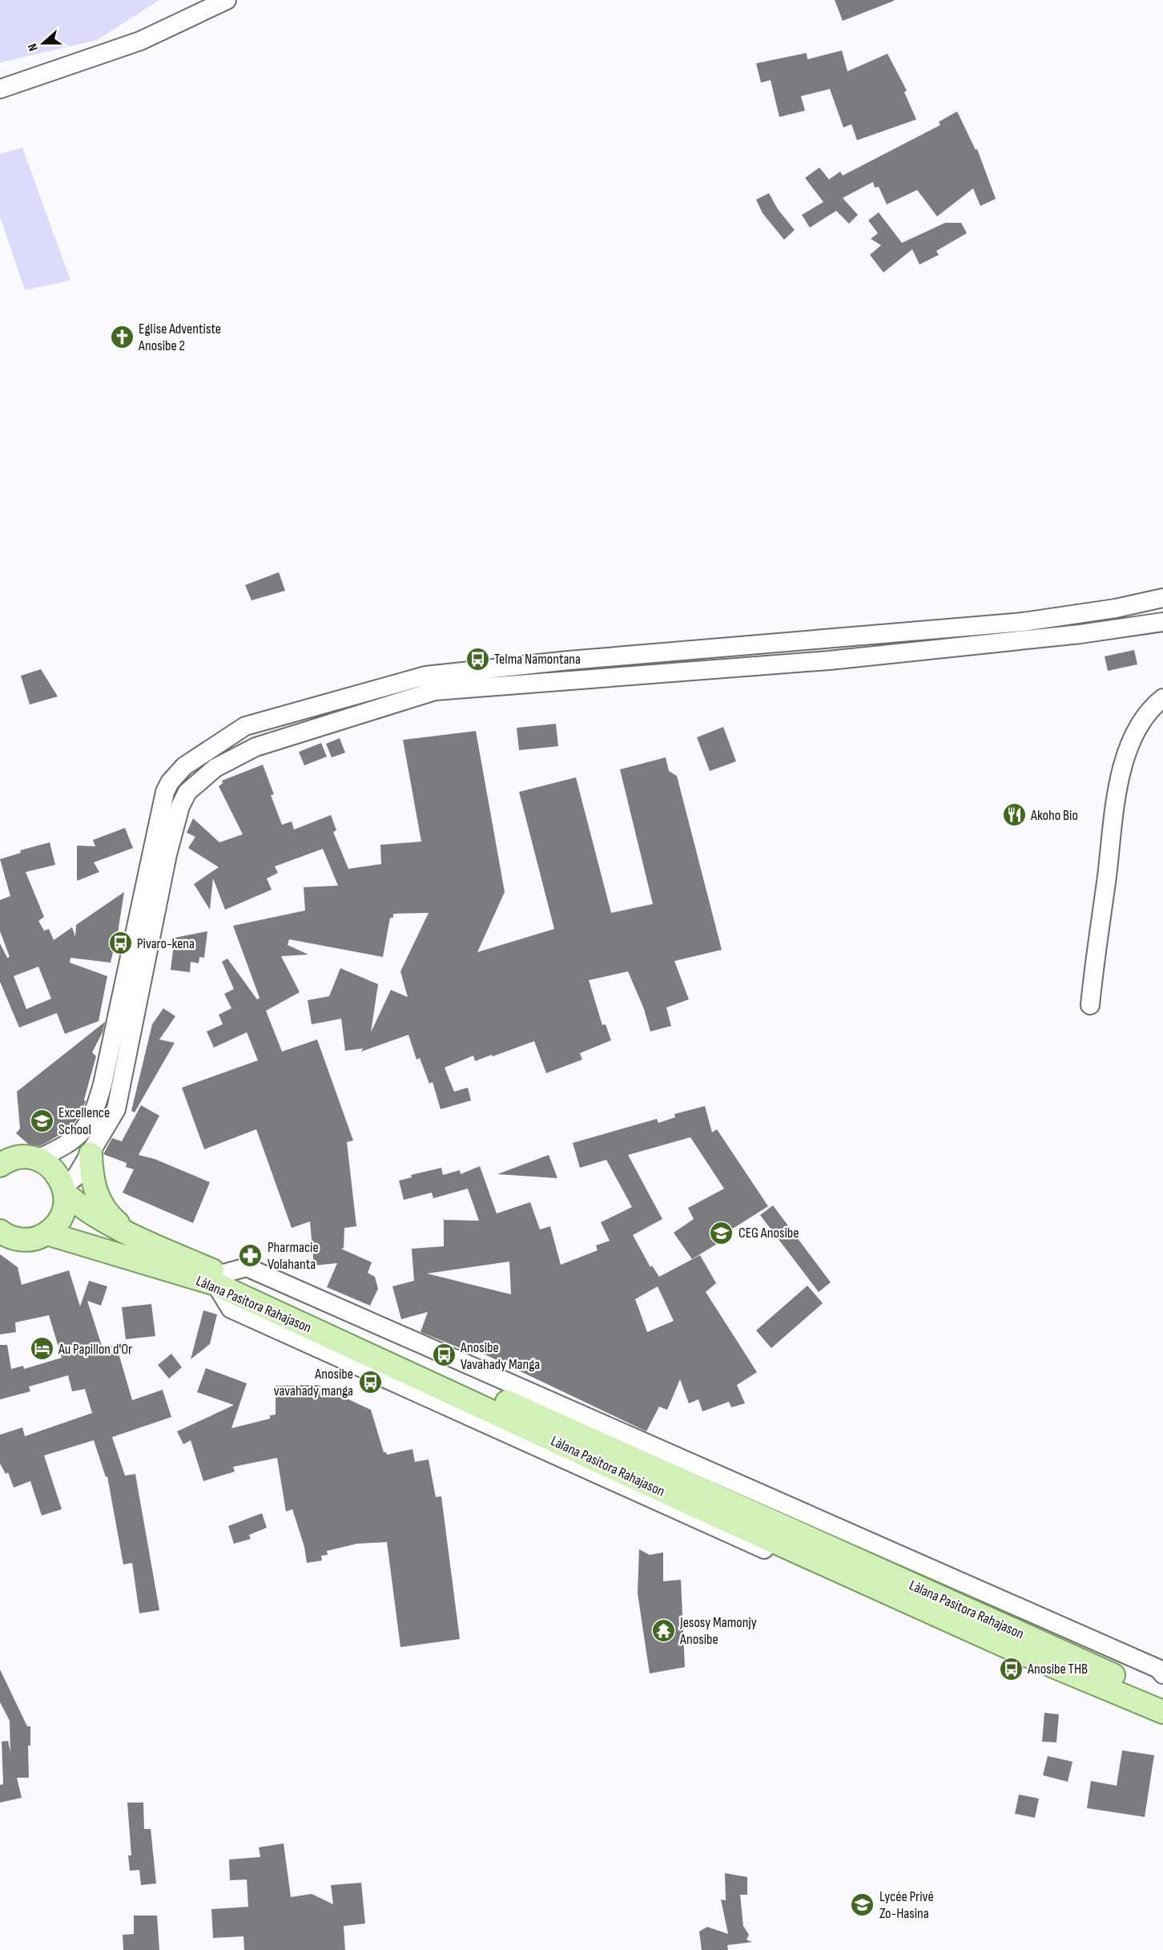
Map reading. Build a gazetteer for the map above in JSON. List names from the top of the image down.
{
  "streets": {
    "main road": ["Làlana Pasitora Rahajason"]
  },
  "places": {
    "church": ["Eglise Adventiste Anosibe 2"],
    "bus stop": [
      "Telma Namontana",
      "Pivaro-kena",
      "Anosibe Vavahady Manga",
      "Anosibe vavahady manga",
      "Anosibe THB"
    ],
    "restaurant": ["Akoho Bio"],
    "school or university": ["Excellence School", "CEG Anosibe", "Lycée Privé Zo-Hasina"],
    "pharmacy": ["Pharmacie Volahanta"],
    "hotel": ["Au Papillon d'Or"],
    "temple": ["Jesosy Mamonjy Anosibe"]
  },
  "north": "left"
}
